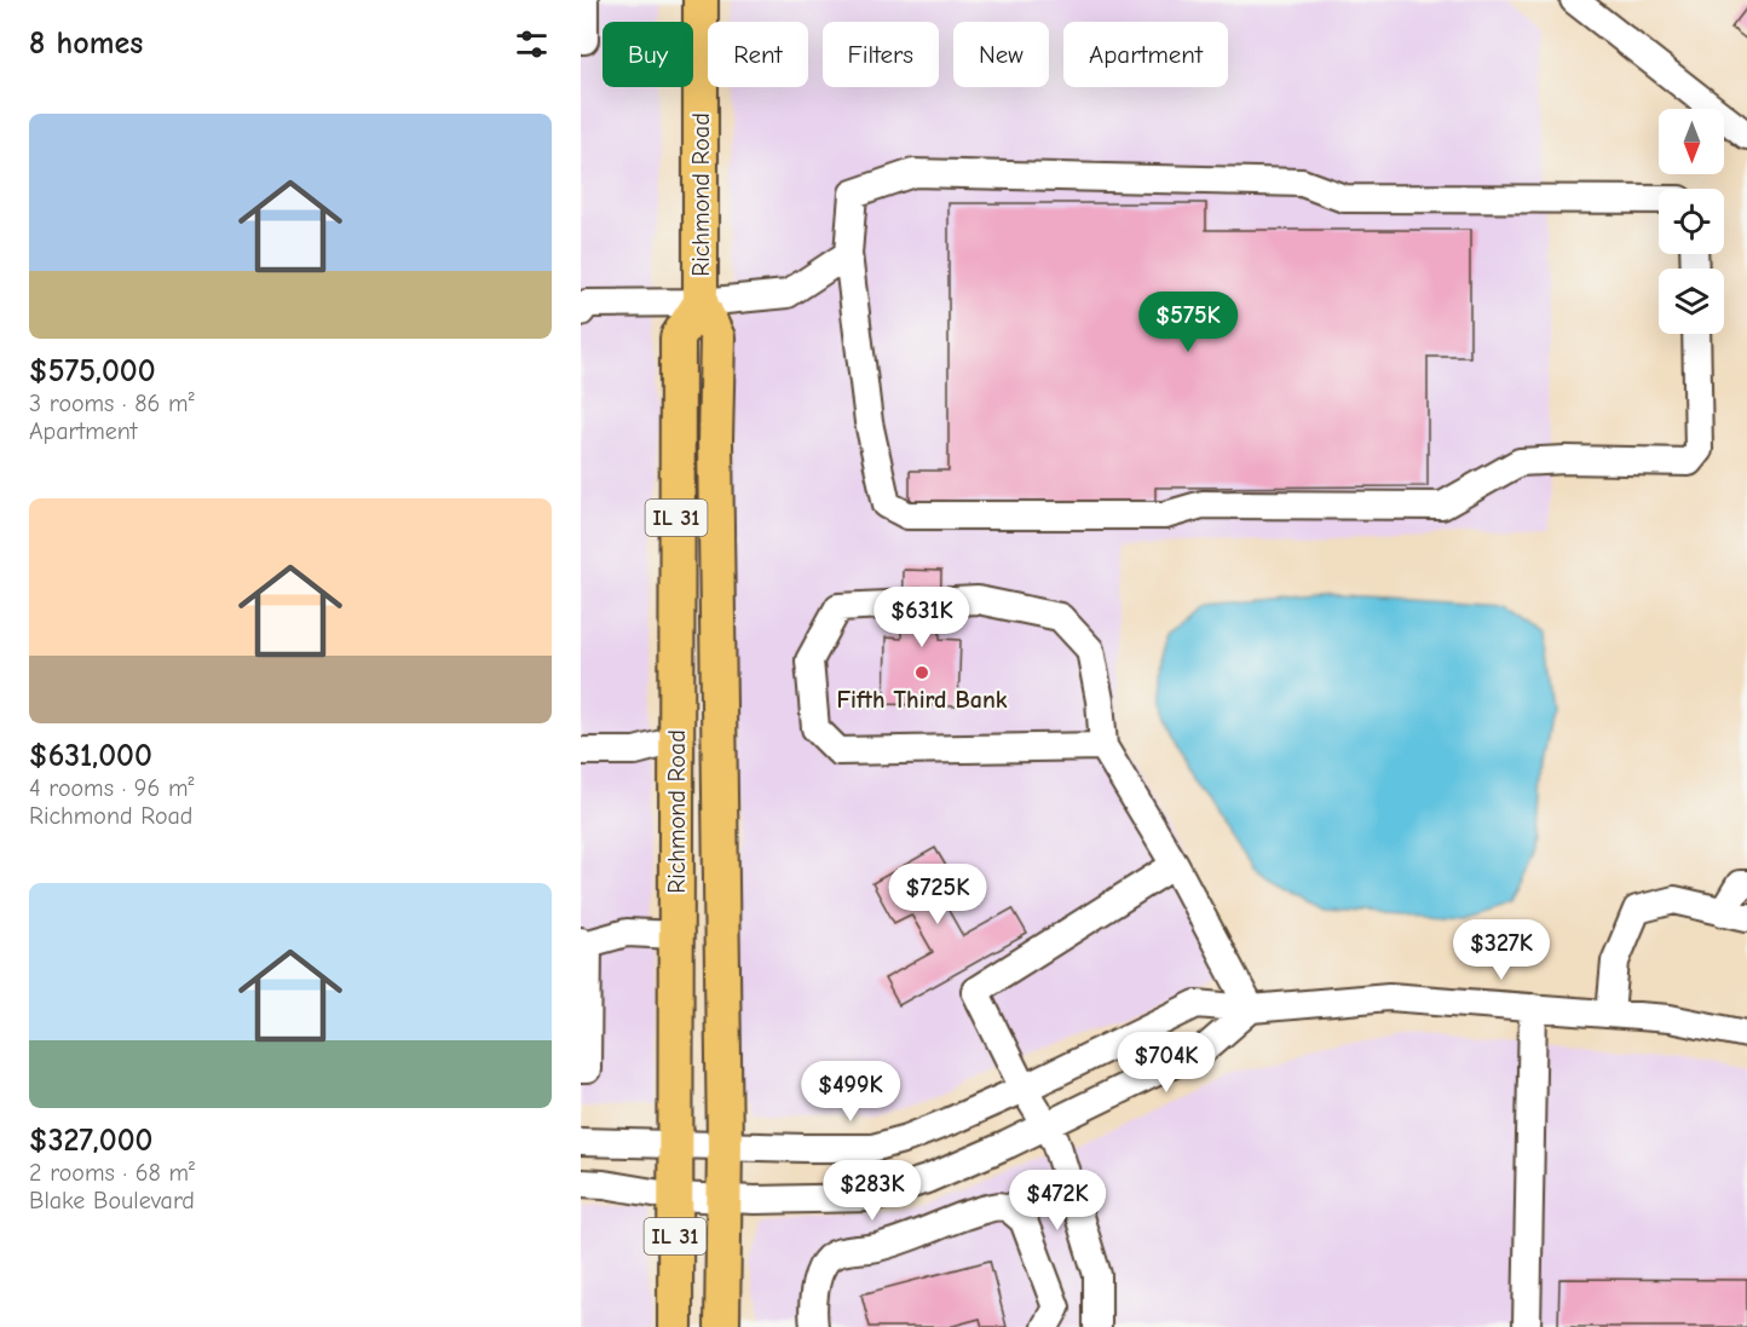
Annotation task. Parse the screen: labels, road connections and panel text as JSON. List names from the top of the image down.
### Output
{
  "streets": {
    "main road": ["Richmond Road", "IL 31"]
  },
  "places": ["Fifth Third Bank"],
  "north": "bottom",
  "page": {
    "heading": "8 homes",
    "chip": [
      "Buy",
      "Rent",
      "Filters",
      "New",
      "Apartment"
    ],
    "list": [
      {
        "name": "$575,000",
        "note": "3 rooms · 86 m² · Apartment"
      },
      {
        "name": "$631,000",
        "note": "4 rooms · 96 m² · Richmond Road"
      },
      {
        "name": "$327,000",
        "note": "2 rooms · 68 m² · Blake Boulevard"
      }
    ],
    "price": [
      "$575K",
      "$631K",
      "$725K",
      "$327K",
      "$704K",
      "$499K",
      "$283K",
      "$472K"
    ]
  }
}
